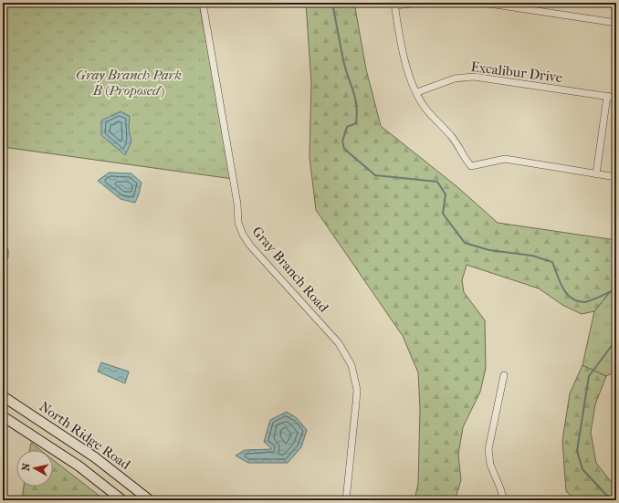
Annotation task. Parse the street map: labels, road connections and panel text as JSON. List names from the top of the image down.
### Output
{
  "streets": {
    "main road": ["North Ridge Road"],
    "street": ["Excalibur Drive", "Gray Branch Road"]
  },
  "parks": ["Gray Branch Park B (Proposed)"],
  "north": "left"
}
